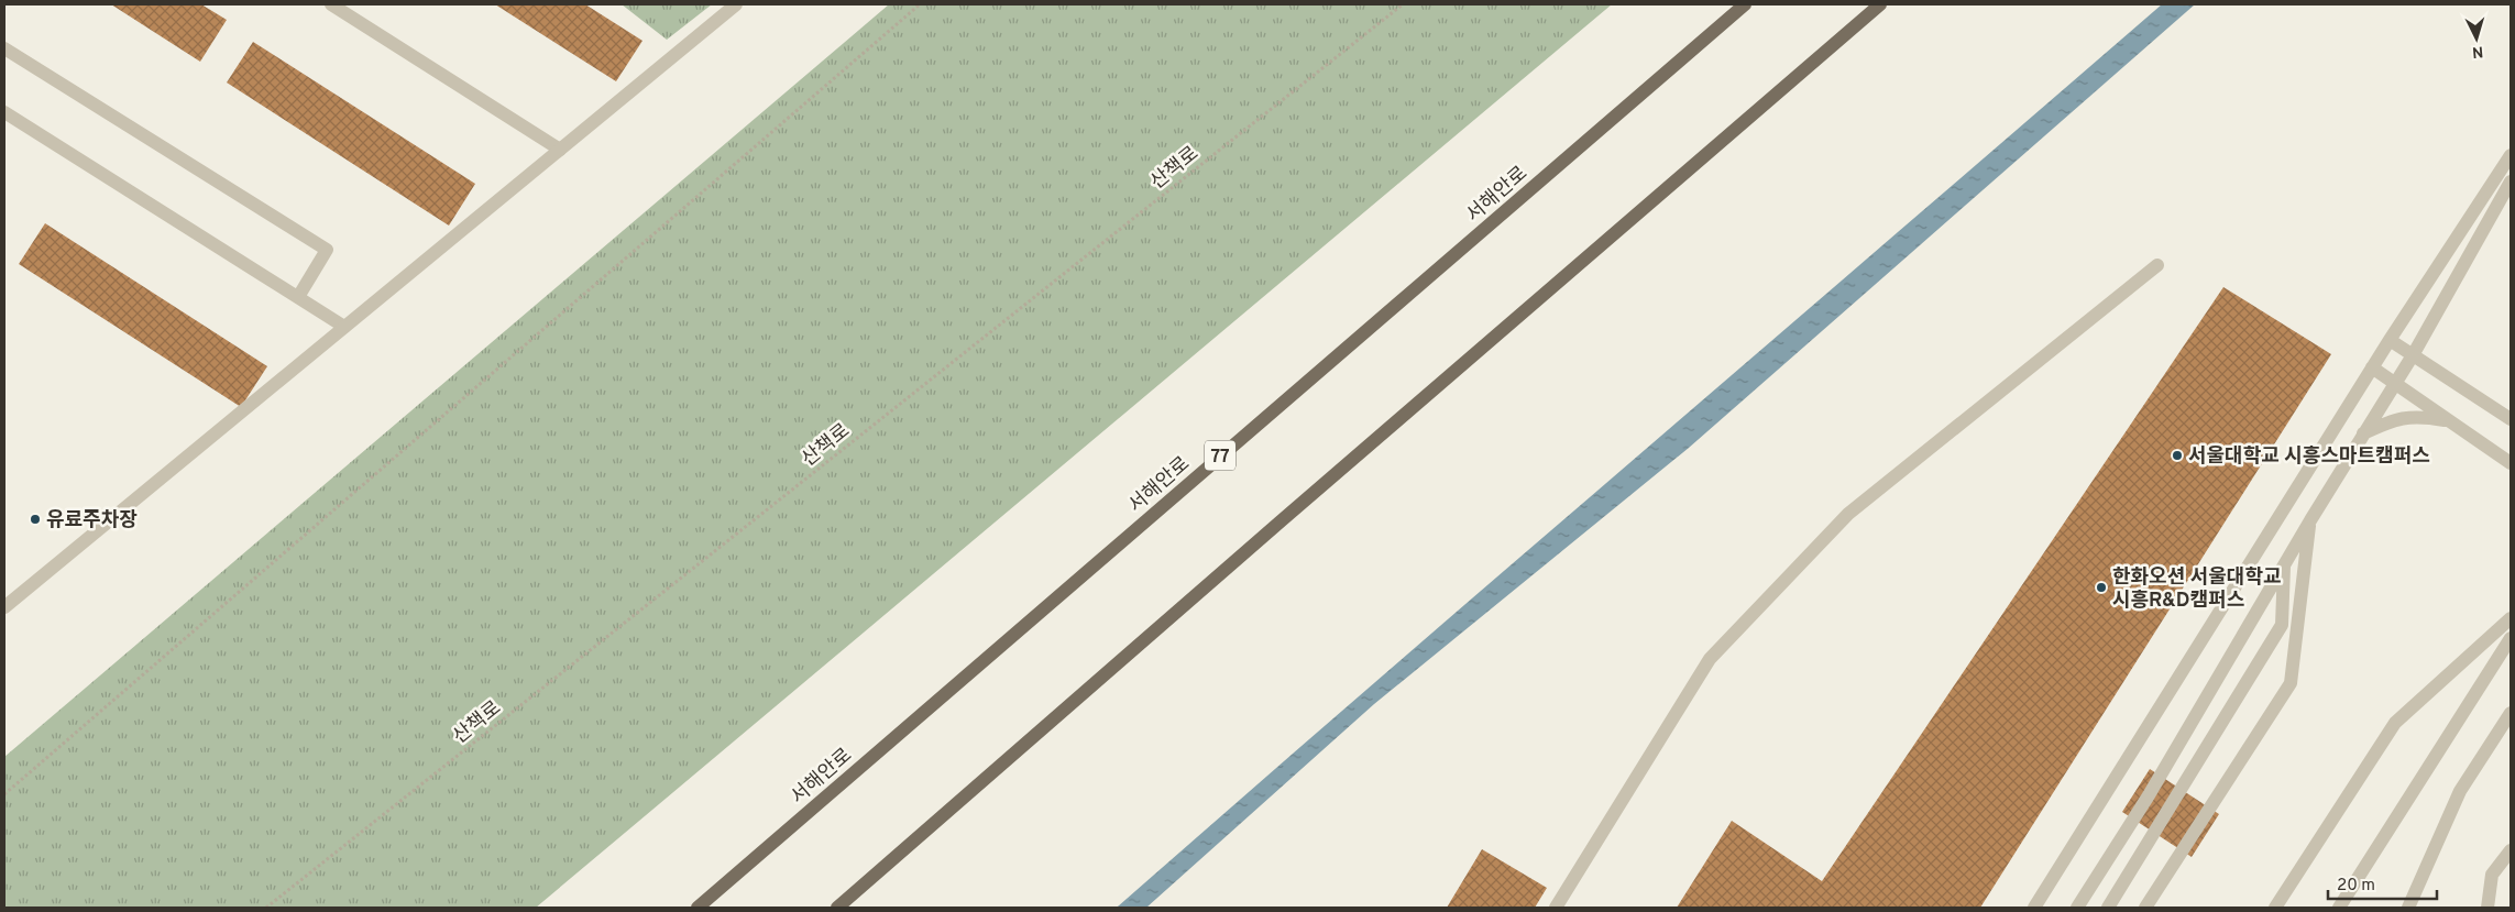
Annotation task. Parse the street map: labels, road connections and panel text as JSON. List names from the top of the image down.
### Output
{
  "streets": {
    "main road": ["서해안로", "77"],
    "path": ["산책로"]
  },
  "places": ["서울대학교 시흥스마트캠퍼스", "유료주차장", "한화오션 서울대학교 시흥R&D캠퍼스"],
  "scale_bar": "20 m",
  "north": "bottom"
}
